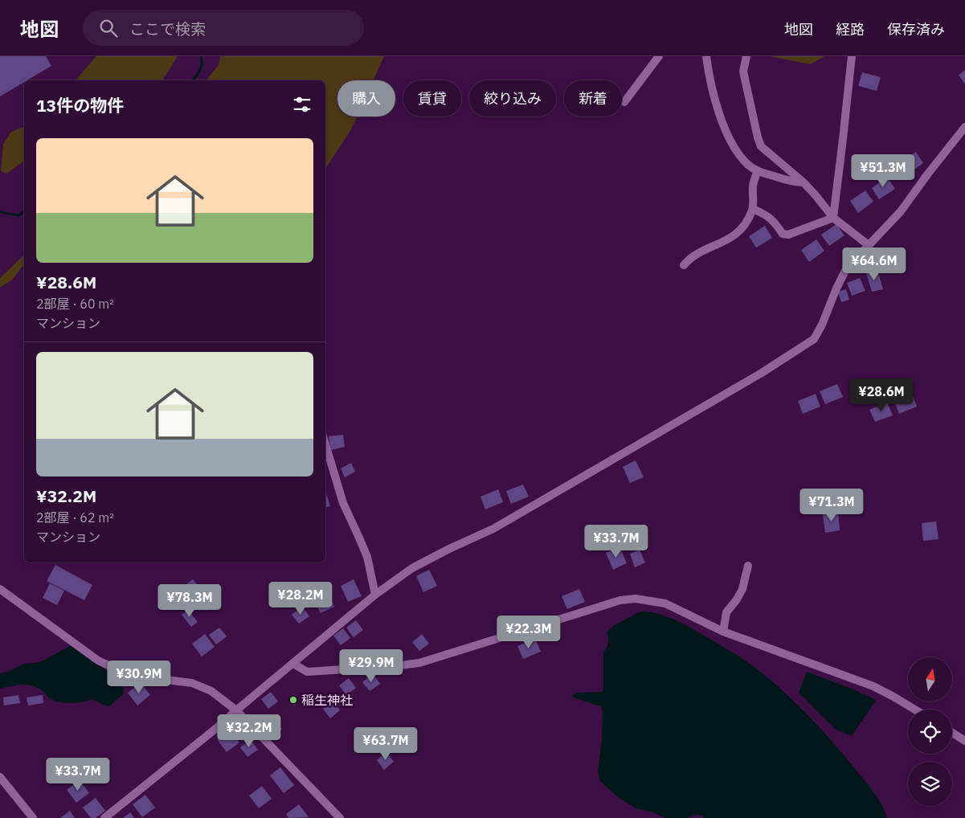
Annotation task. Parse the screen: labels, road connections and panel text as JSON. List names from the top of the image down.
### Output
{
  "places": ["稲生神社"],
  "north": "top",
  "page": {
    "header": "地図",
    "search": "ここで検索",
    "nav": ["地図", "経路", "保存済み"],
    "chip": [
      "購入",
      "賃貸",
      "絞り込み",
      "新着"
    ],
    "heading": "13件の物件",
    "list": [
      {
        "name": "¥28.6M",
        "note": "2部屋 · 60 m² · マンション"
      },
      {
        "name": "¥32.2M",
        "note": "2部屋 · 62 m² · マンション"
      }
    ],
    "price": [
      "¥51.3M",
      "¥64.6M",
      "¥28.6M",
      "¥71.3M",
      "¥33.7M",
      "¥28.2M",
      "¥78.3M",
      "¥22.3M",
      "¥29.9M",
      "¥30.9M",
      "¥32.2M",
      "¥63.7M",
      "¥33.7M"
    ]
  }
}
